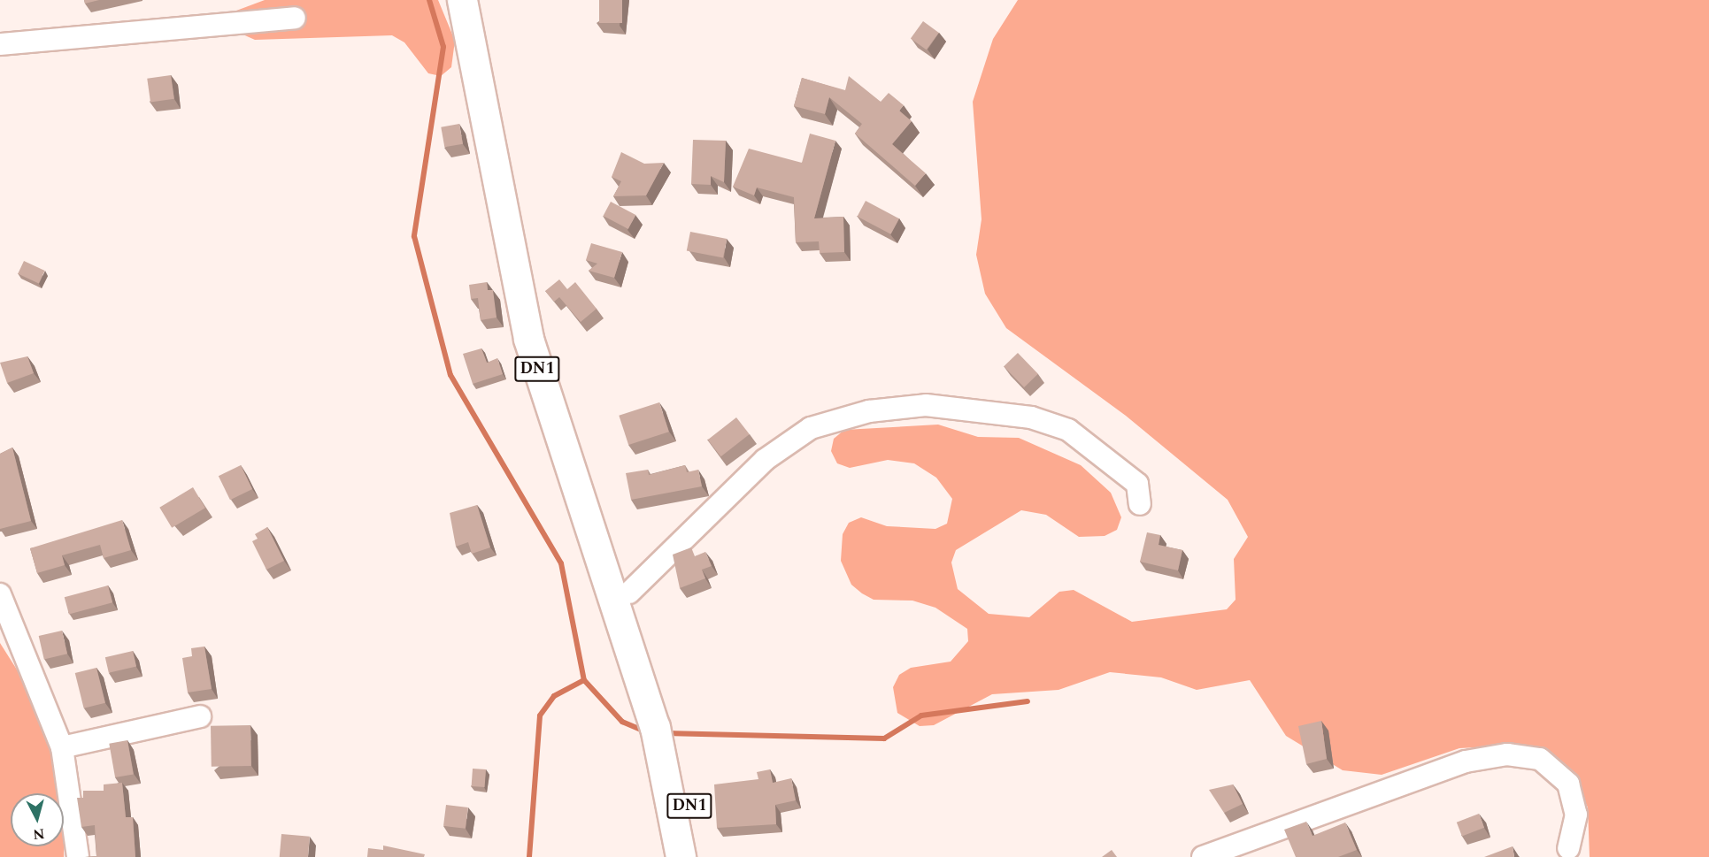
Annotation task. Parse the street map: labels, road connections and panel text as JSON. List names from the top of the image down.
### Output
{
  "streets": {
    "main road": ["DN1"]
  },
  "north": "bottom"
}
